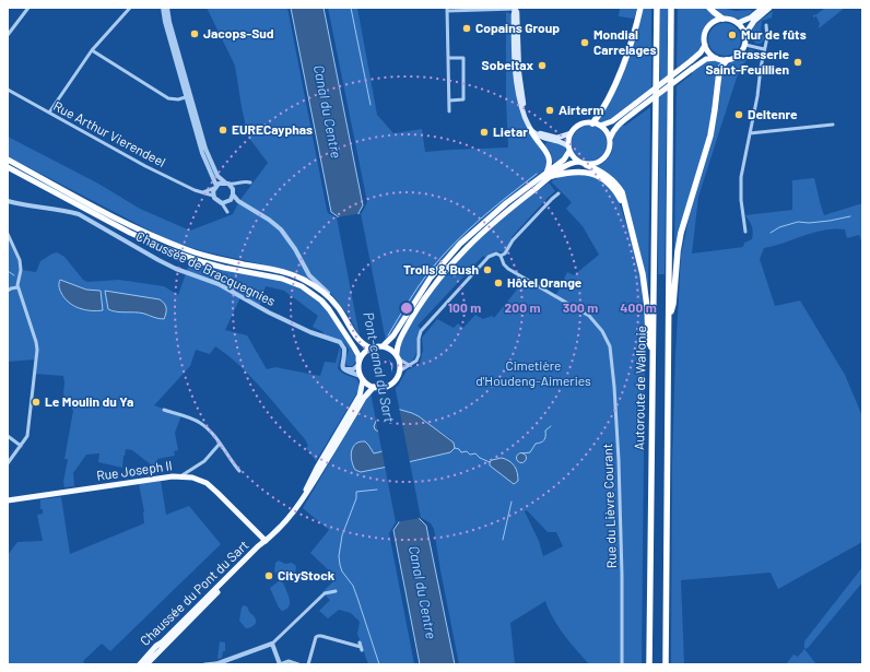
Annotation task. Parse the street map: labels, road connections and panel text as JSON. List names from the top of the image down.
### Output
{
  "streets": {
    "highway": ["Autoroute de Wallonie"],
    "main road": ["Rue Joseph II", "Chaussée du Pont du Sart"],
    "street": ["Rue Arthur Vierendeel", "Chaussée de Bracquegnies", "Rue du Lièvre Courant"]
  },
  "crossings": [
    ["Rue Joseph II", "Chaussée du Pont du Sart"]
  ],
  "water": ["Canal du Centre", "Pont-canal du Sart"],
  "parks": ["Cimetière d'Houdeng-Aimeries"],
  "places": [
    "Copains Group",
    "Jacops-Sud",
    "Mur de fûts",
    "Mondial Carrelages",
    "Brasserie Saint-Feuillien",
    "Sobeltax",
    "Airterm",
    "Deltenre",
    "EURECayphas",
    "Lietar",
    "Trolls & Bush",
    "Hôtel Orange",
    "Le Moulin du Ya",
    "CityStock"
  ],
  "rings": [
    "100 m",
    "200 m",
    "300 m",
    "400 m"
  ]
}
